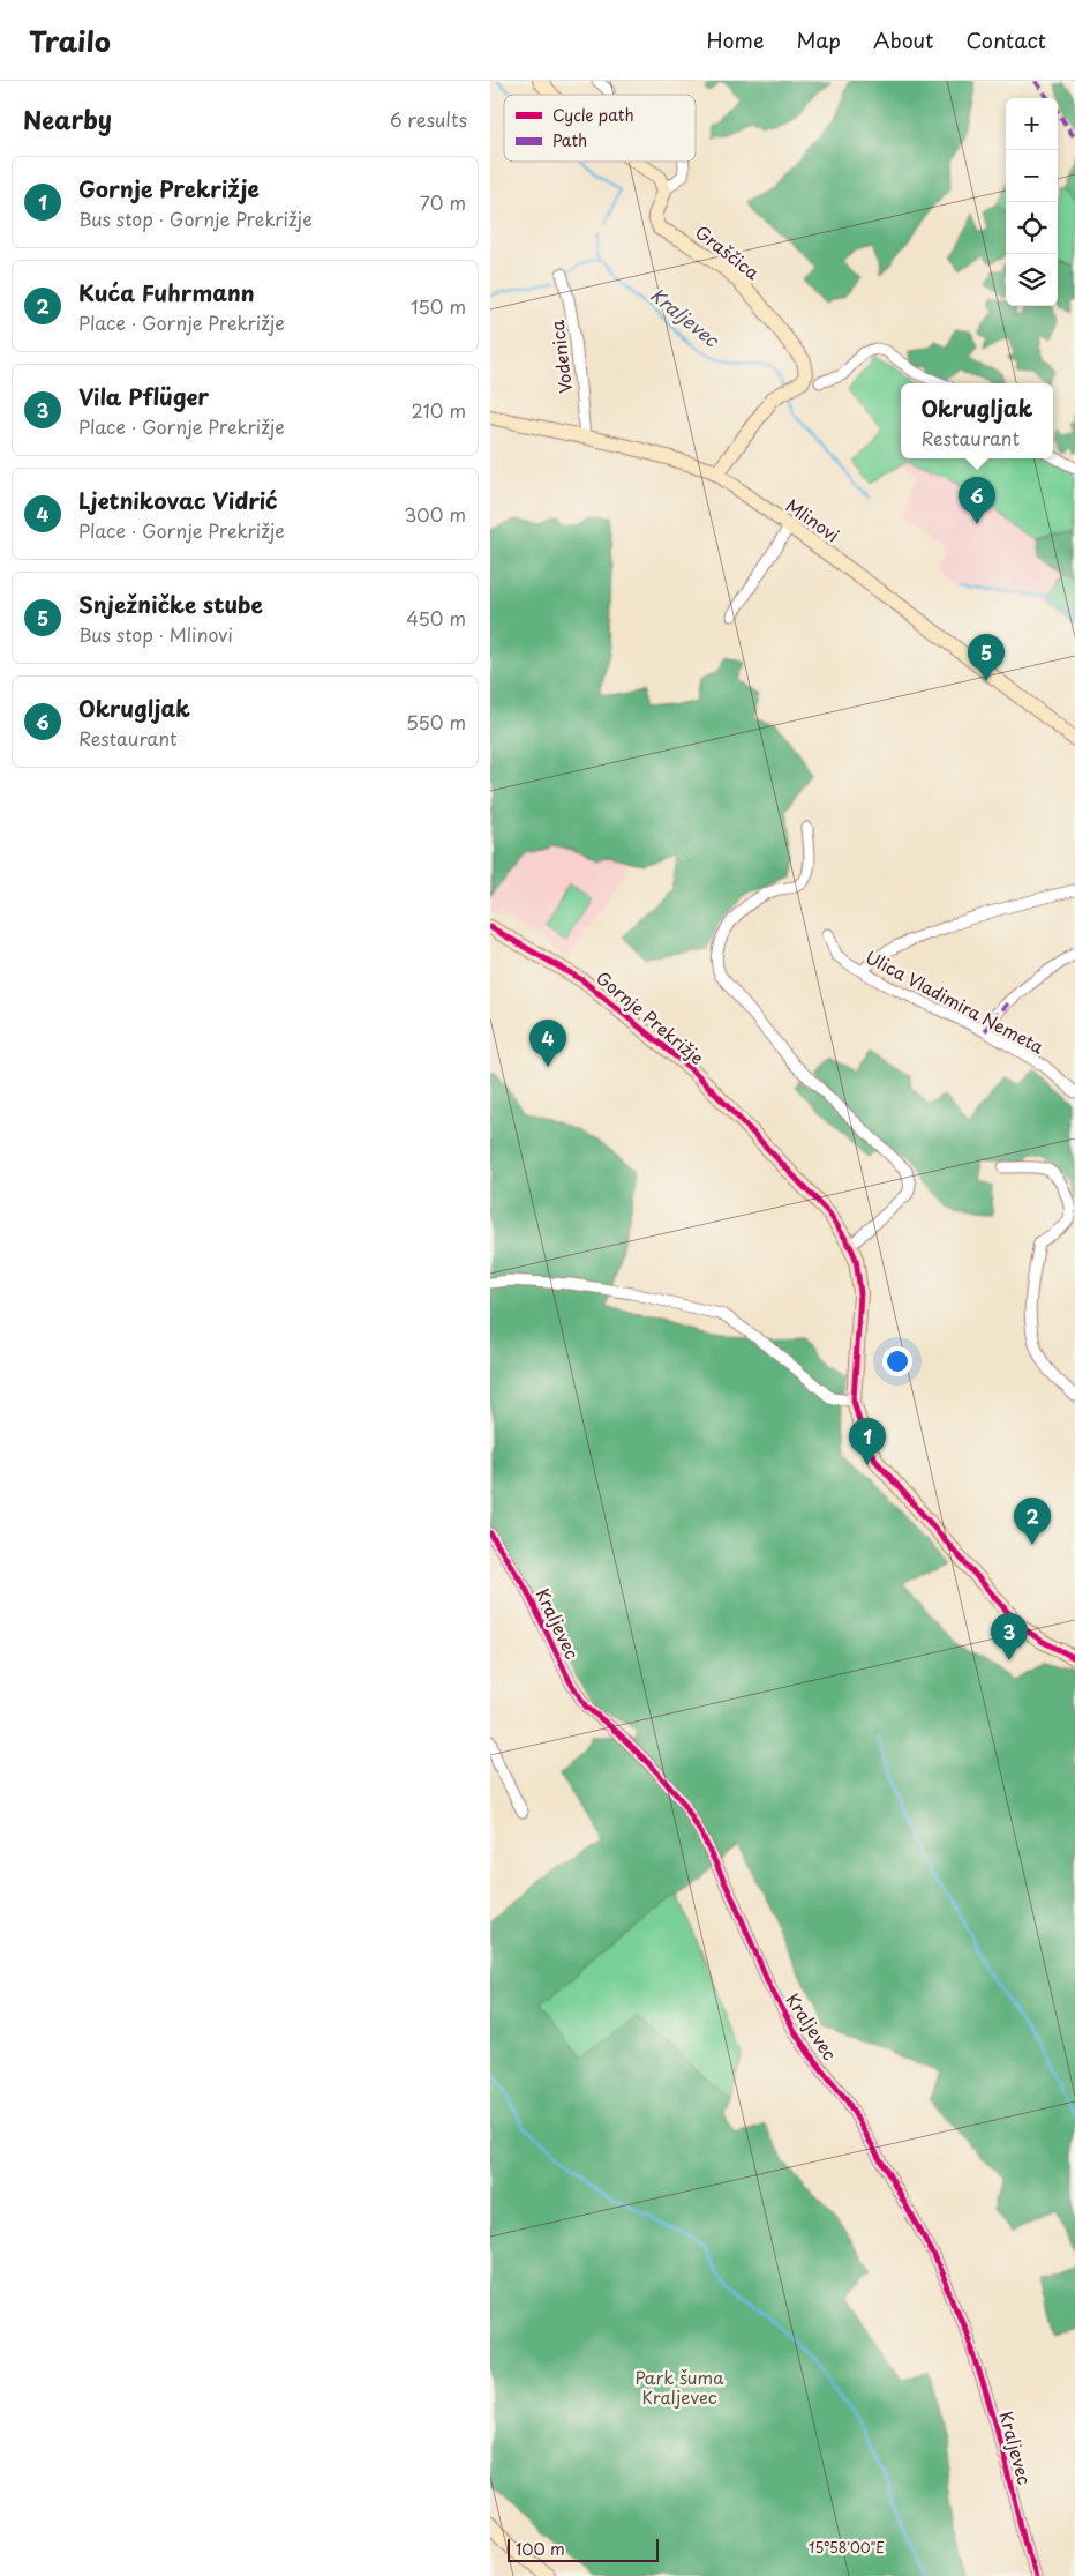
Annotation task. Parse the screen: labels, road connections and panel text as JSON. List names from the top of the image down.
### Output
{
  "streets": {
    "street": [
      "Graščica",
      "Vodenica",
      "Mlinovi",
      "Ulica Vladimira Nemeta",
      "Gornje Prekrižje",
      "Kraljevec"
    ]
  },
  "crossings": [
    ["Graščica", "Mlinovi"],
    ["Vodenica", "Mlinovi"]
  ],
  "water": ["Kraljevec"],
  "parks": ["Park šuma Kraljevec"],
  "legend": ["Cycle path", "Path"],
  "scale_bar": "100 m",
  "page": {
    "header": "Trailo",
    "nav": [
      "Home",
      "Map",
      "About",
      "Contact"
    ],
    "heading": ["Nearby", "6 results"],
    "map_buttons": ["+", "−"],
    "list": [
      {
        "mark": "1",
        "name": "Gornje Prekrižje",
        "note": "Bus stop · Gornje Prekrižje",
        "value": "70 m"
      },
      {
        "mark": "2",
        "name": "Kuća Fuhrmann",
        "note": "Place · Gornje Prekrižje",
        "value": "150 m"
      },
      {
        "mark": "3",
        "name": "Vila Pflüger",
        "note": "Place · Gornje Prekrižje",
        "value": "210 m"
      },
      {
        "mark": "4",
        "name": "Ljetnikovac Vidrić",
        "note": "Place · Gornje Prekrižje",
        "value": "300 m"
      },
      {
        "mark": "5",
        "name": "Snježničke stube",
        "note": "Bus stop · Mlinovi",
        "value": "450 m"
      },
      {
        "mark": "6",
        "name": "Okrugljak",
        "note": "Restaurant",
        "value": "550 m"
      }
    ],
    "popup": ["Okrugljak", "Restaurant"],
    "pins": [
      "6",
      "5",
      "4",
      "1",
      "2",
      "3"
    ],
    "scale": "100 m"
  },
  "coordinates": ["15°58'00\"E"]
}
